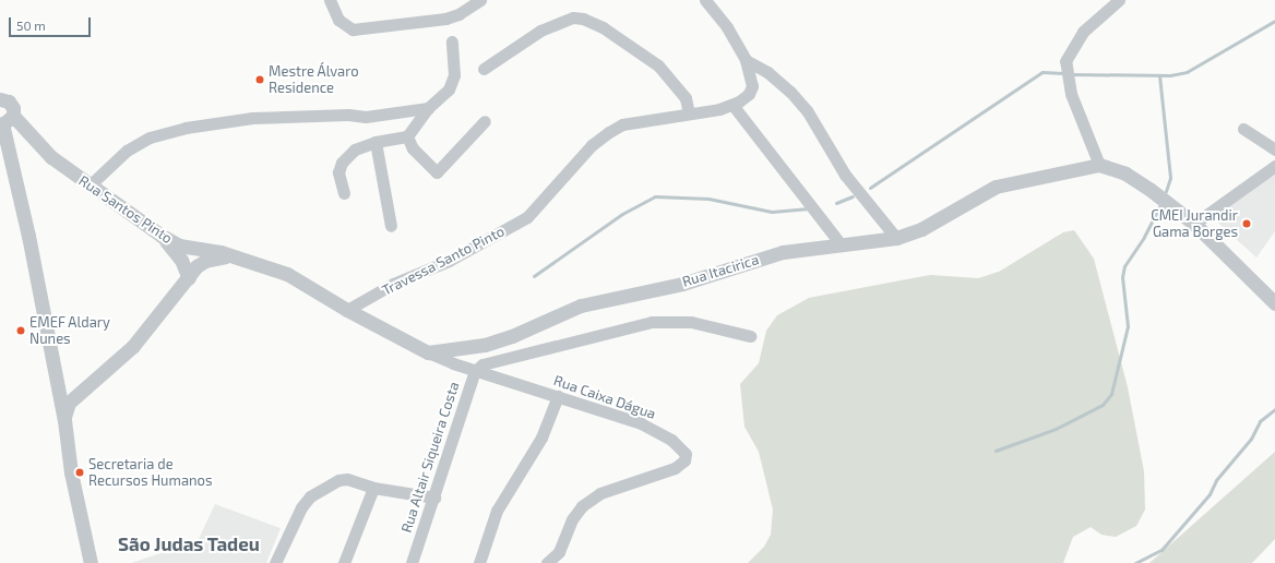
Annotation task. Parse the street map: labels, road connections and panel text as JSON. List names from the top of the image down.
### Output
{
  "streets": {
    "street": [
      "Rua Santos Pinto",
      "Travessa Santo Pinto",
      "Rua Itacirica",
      "Rua Caixa Dágua",
      "Rua Altair Siqueira Costa"
    ]
  },
  "crossings": [
    ["Rua Itacirica", "Rua Caixa Dágua"],
    ["Rua Caixa Dágua", "Rua Altair Siqueira Costa"]
  ],
  "districts": ["São Judas Tadeu"],
  "places": [
    "Mestre Álvaro Residence",
    "CMEI Jurandir Gama Borges",
    "EMEF Aldary Nunes",
    "Secretaria de Recursos Humanos"
  ],
  "scale_bar": "50 m"
}
